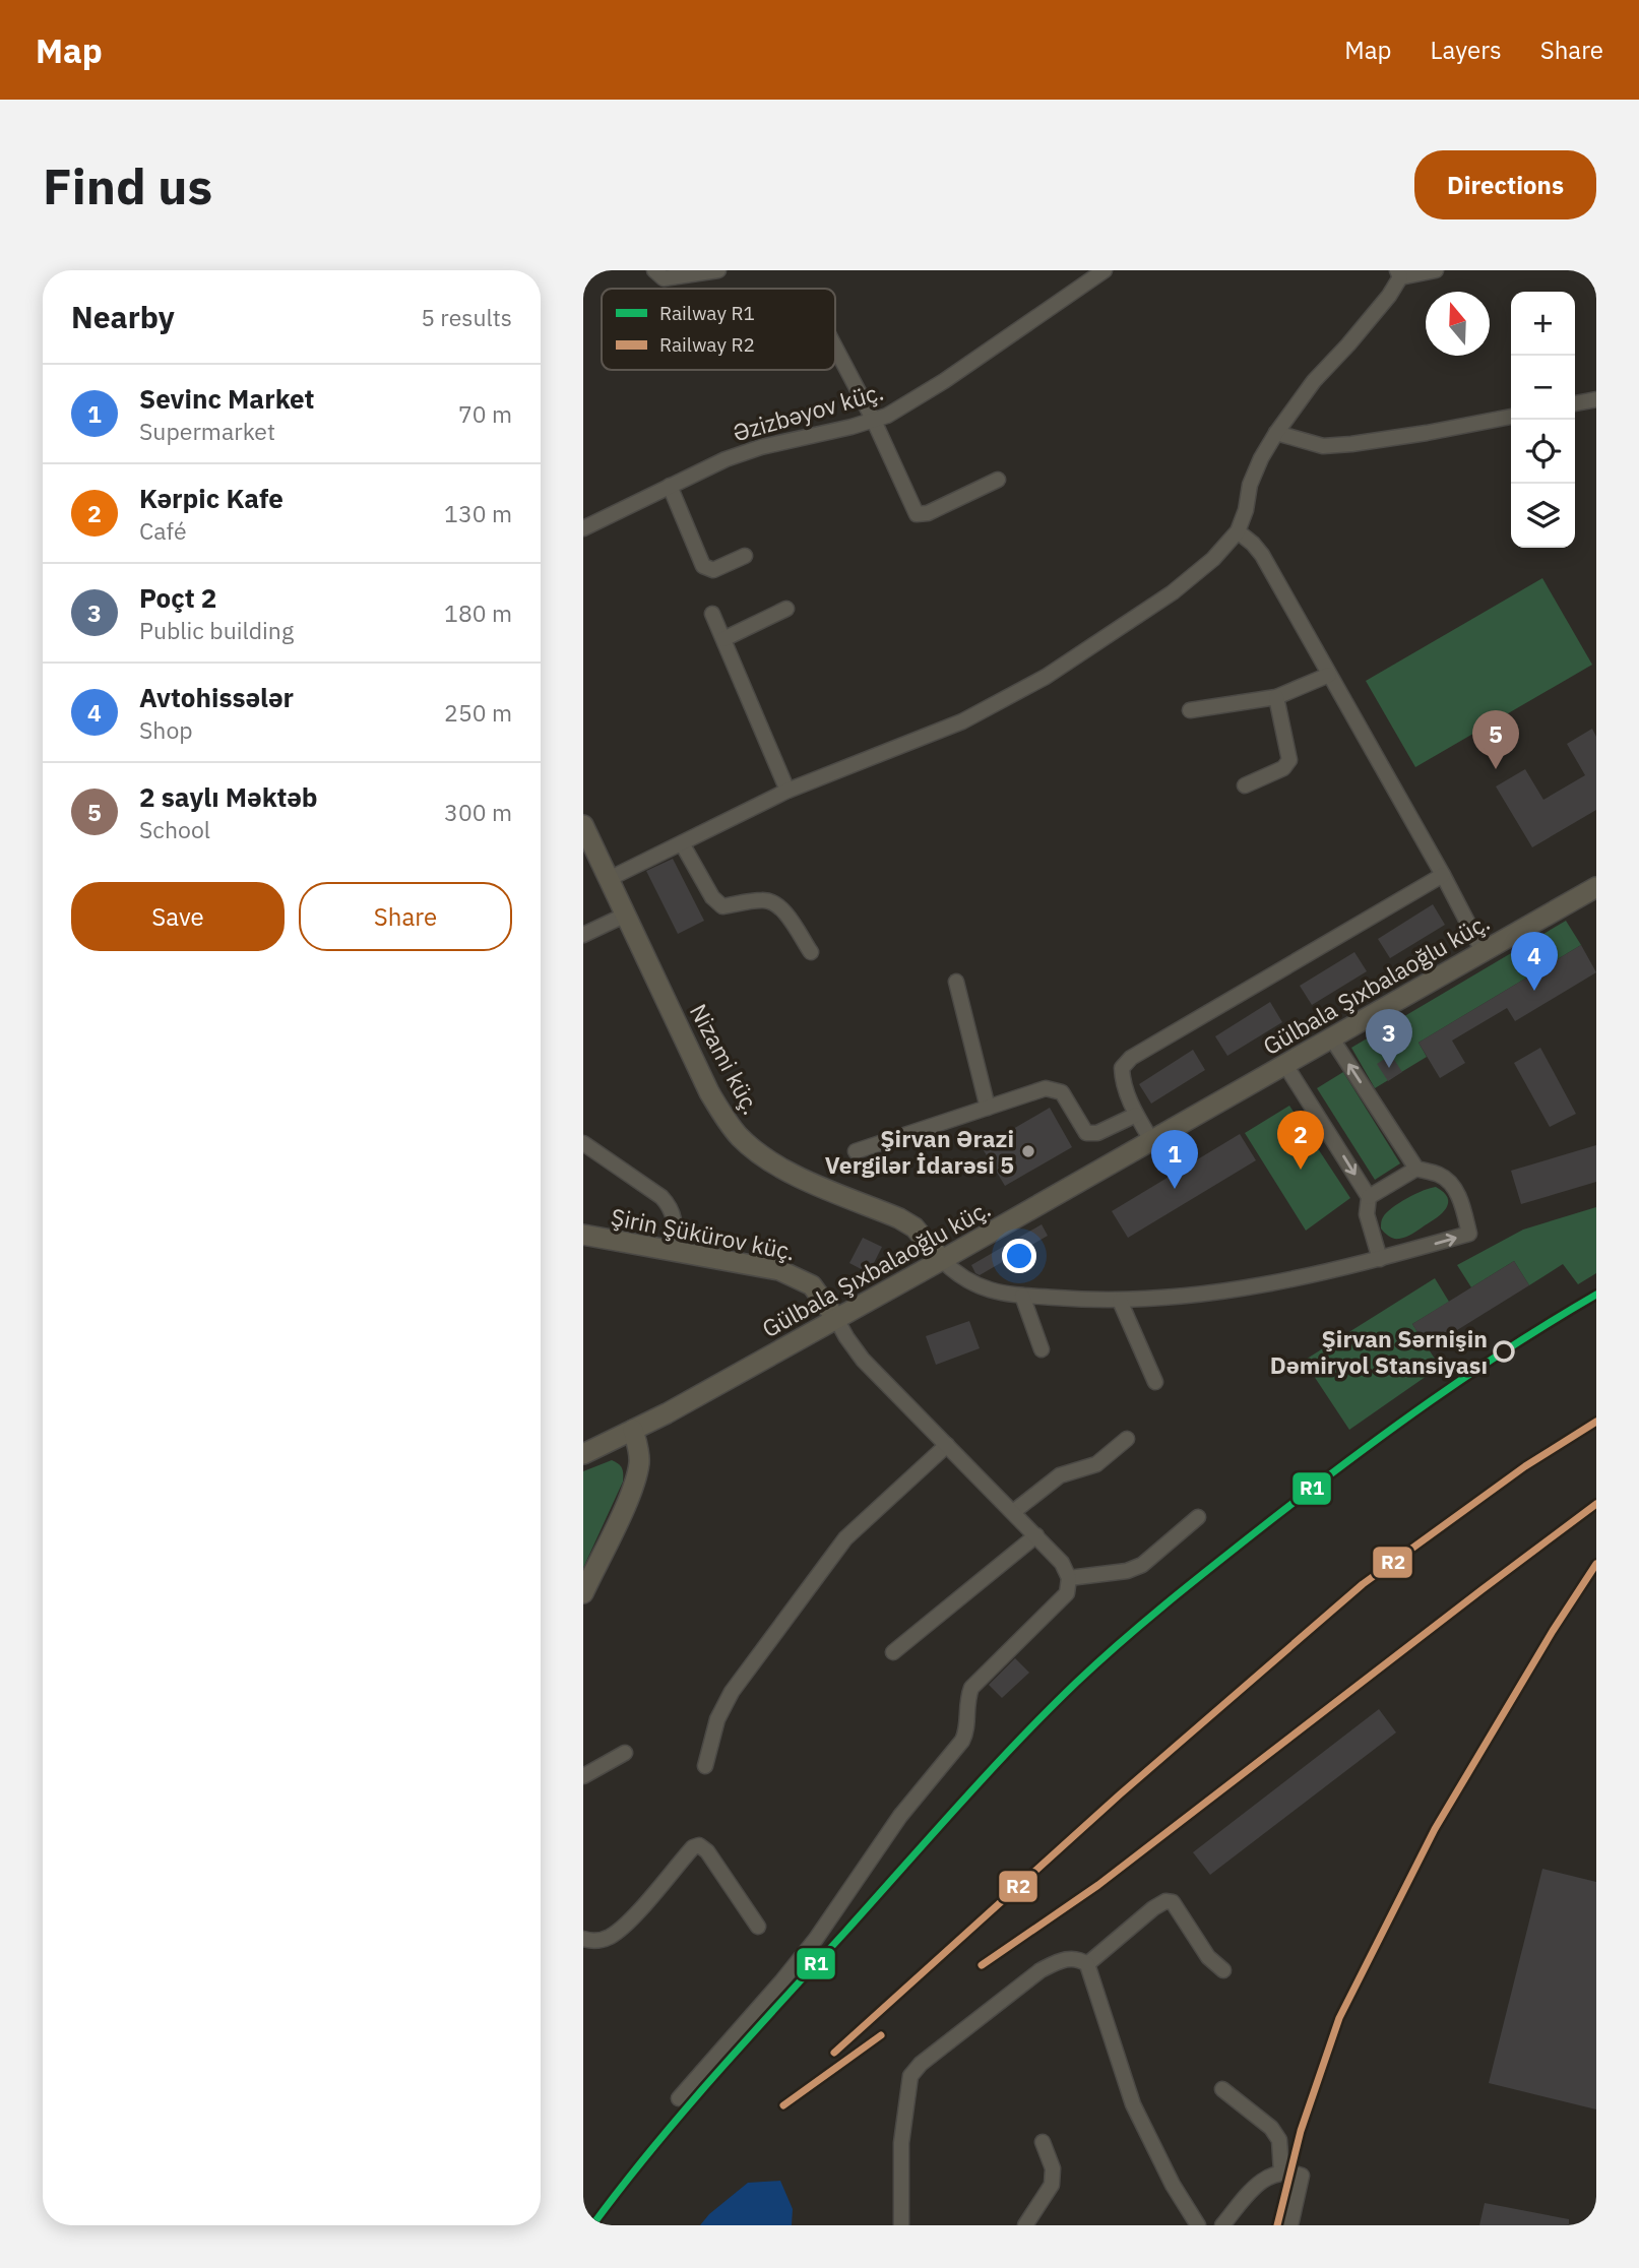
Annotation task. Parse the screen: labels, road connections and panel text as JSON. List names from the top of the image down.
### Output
{
  "streets": {
    "main road": ["Gülbala Şıxbalaoğlu küç.", "Nizami küç.", "Şirin Şükürov küç."],
    "street": ["Əzizbəyov küç."]
  },
  "crossings": [
    ["Gülbala Şıxbalaoğlu küç.", "Nizami küç."],
    ["Gülbala Şıxbalaoğlu küç.", "Şirin Şükürov küç."]
  ],
  "places": ["Şirvan Ərazi Vergilər İdarəsi 5", "Şirvan Sərnişin Dəmiryol Stansiyası"],
  "lines": ["rail line R1", "rail line R2"],
  "legend": ["Railway R1", "Railway R2"],
  "north": "top",
  "page": {
    "header": "Map",
    "nav": ["Map", "Layers", "Share"],
    "buttons": [
      "Directions",
      ["Save", "Share"]
    ],
    "title": "Find us",
    "heading": ["Nearby", "5 results"],
    "map_buttons": ["+", "−"],
    "list": [
      {
        "mark": "1",
        "name": "Sevinc Market",
        "note": "Supermarket",
        "value": "70 m"
      },
      {
        "mark": "2",
        "name": "Kərpic Kafe",
        "note": "Café",
        "value": "130 m"
      },
      {
        "mark": "3",
        "name": "Poçt 2",
        "note": "Public building",
        "value": "180 m"
      },
      {
        "mark": "4",
        "name": "Avtohissələr",
        "note": "Shop",
        "value": "250 m"
      },
      {
        "mark": "5",
        "name": "2 saylı Məktəb",
        "note": "School",
        "value": "300 m"
      }
    ],
    "pins": [
      "5",
      "4",
      "3",
      "2",
      "1"
    ]
  }
}
